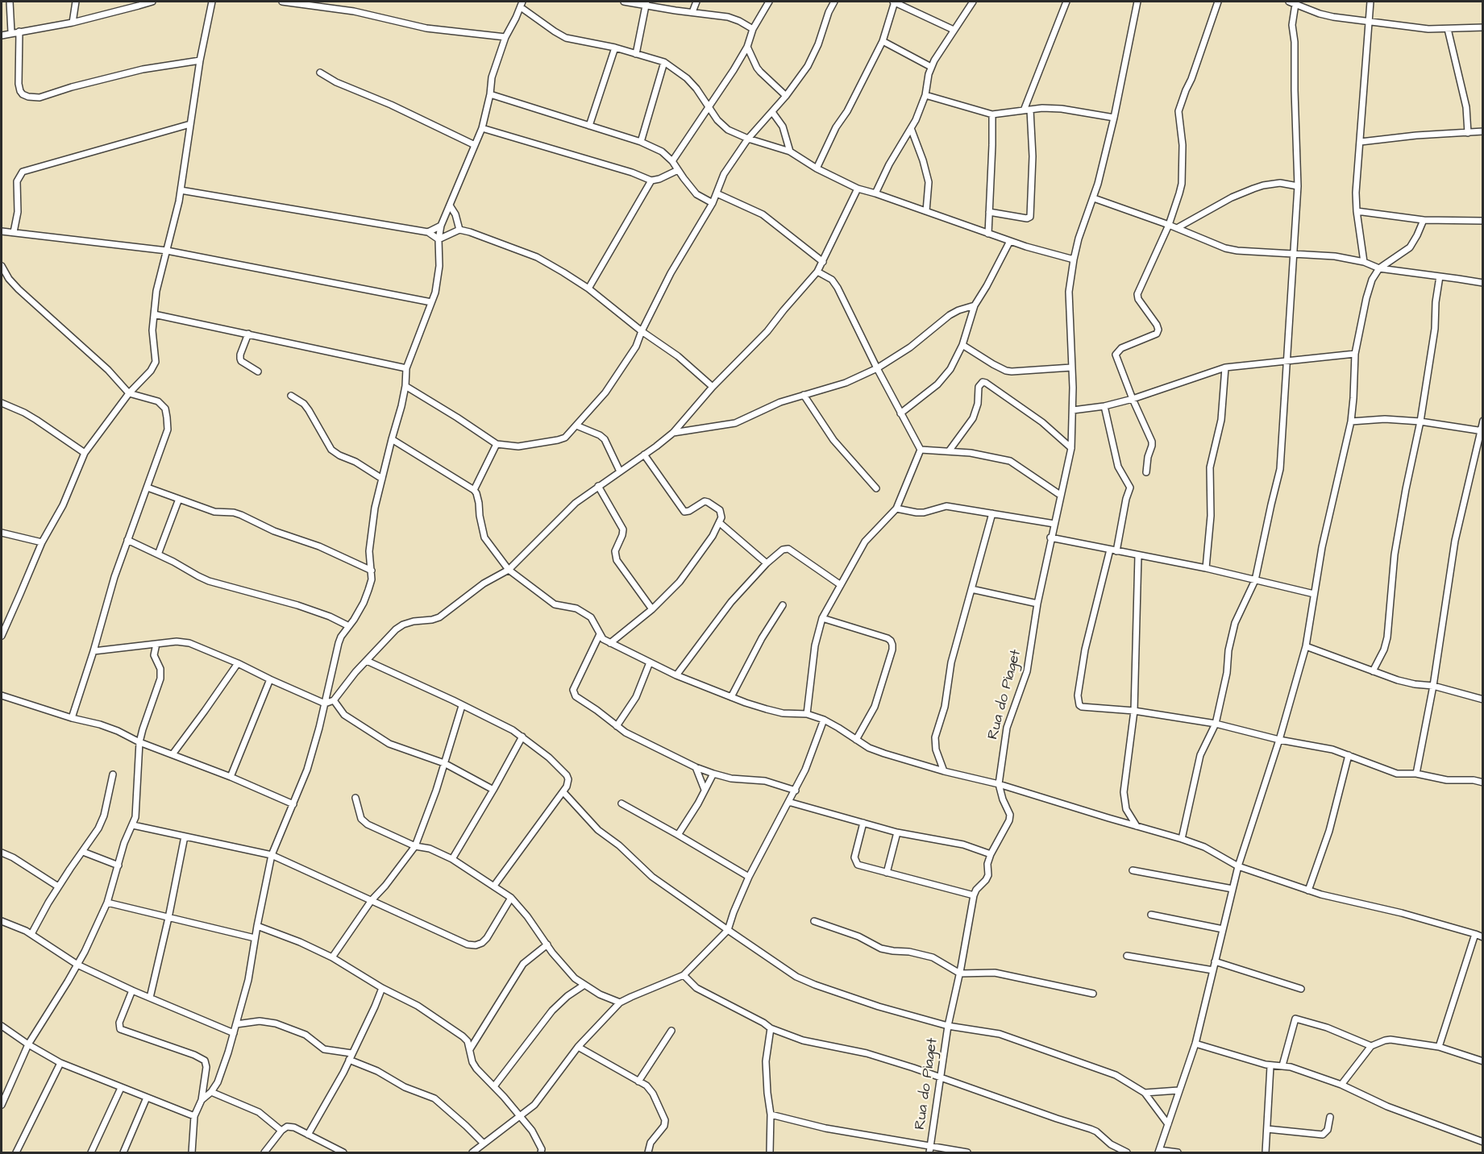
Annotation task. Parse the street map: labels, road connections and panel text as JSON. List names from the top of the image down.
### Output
{
  "streets": {
    "street": ["Rua do Piaget"]
  }
}
